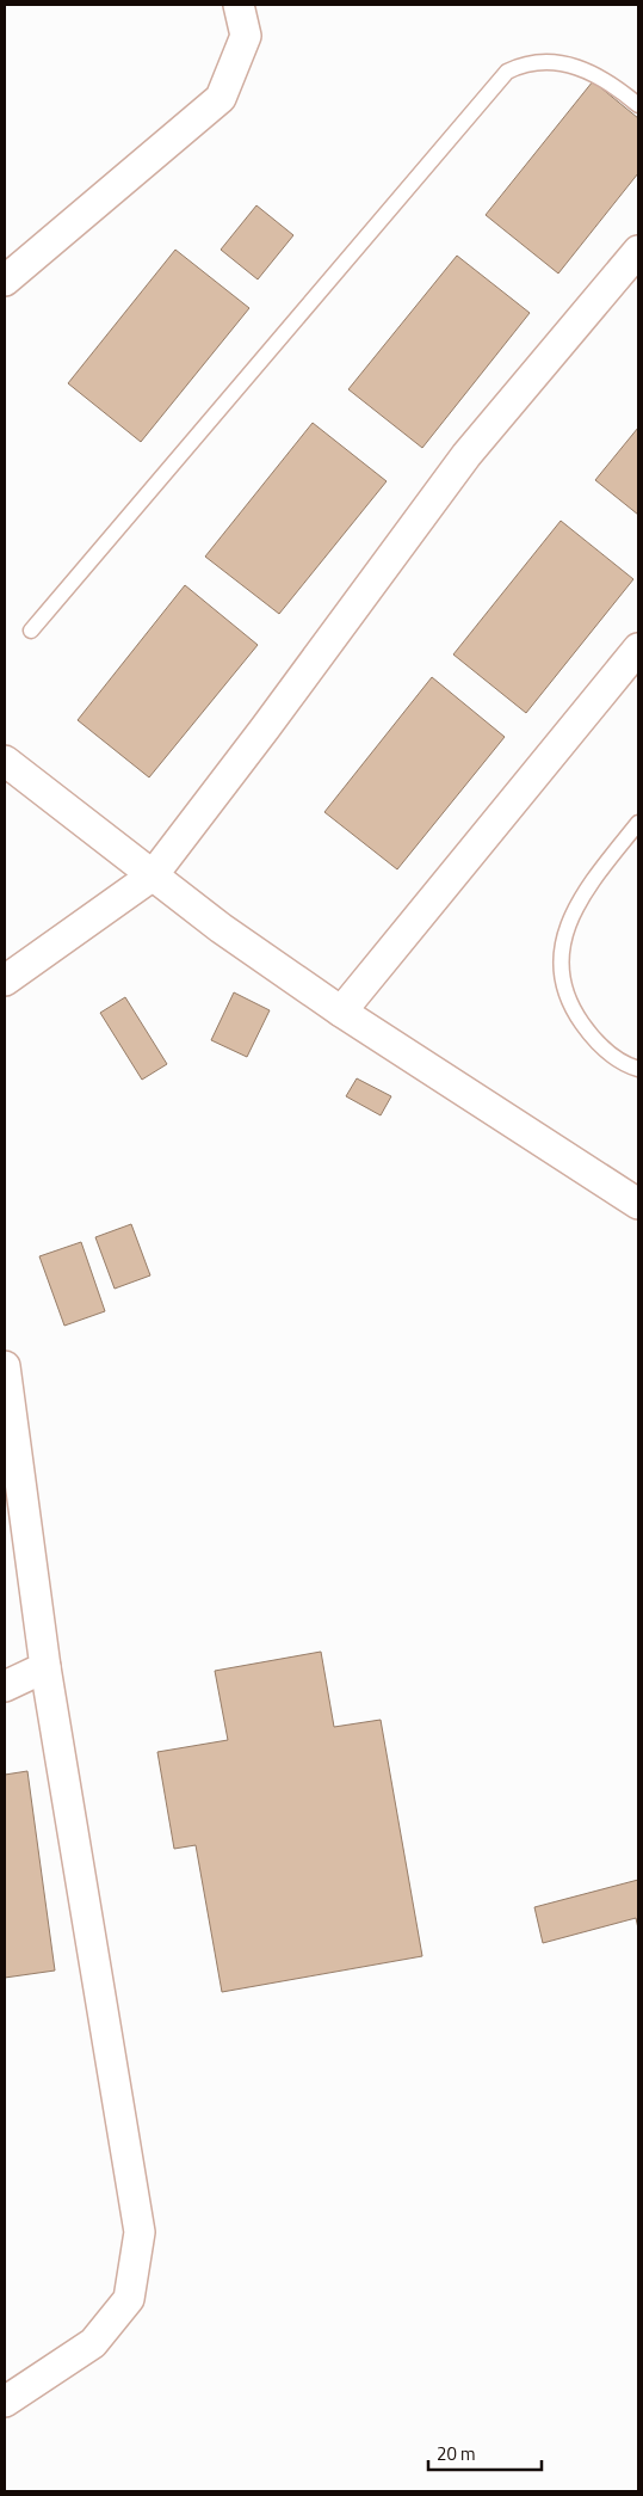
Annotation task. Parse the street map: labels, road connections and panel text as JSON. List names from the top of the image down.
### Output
{
  "scale_bar": "20 m"
}
